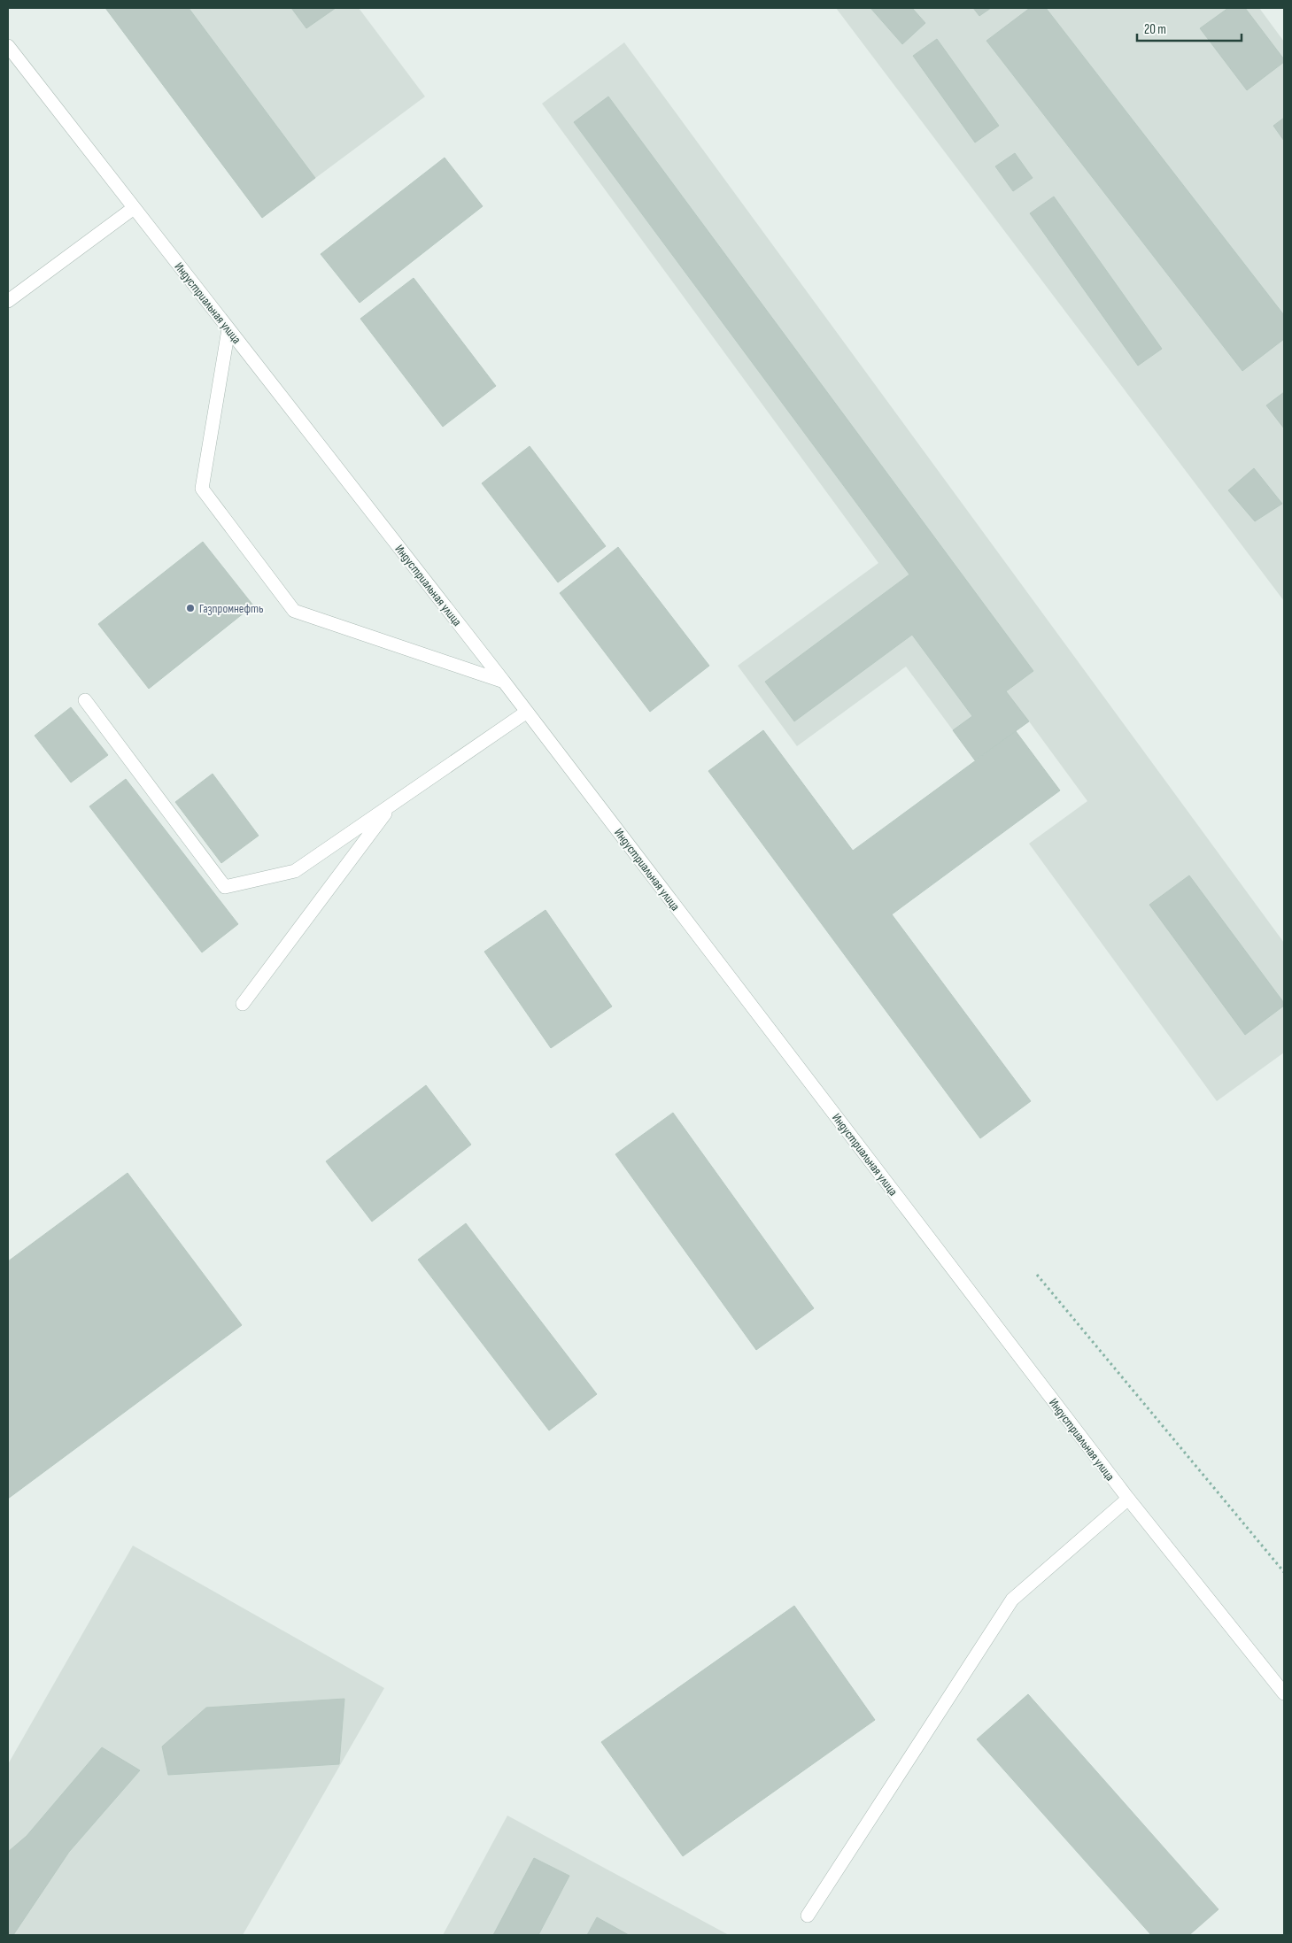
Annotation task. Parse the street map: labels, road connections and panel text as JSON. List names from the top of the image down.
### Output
{
  "streets": {
    "street": ["Индустриальная улица"]
  },
  "places": ["Газпромнефть"],
  "scale_bar": "20 m"
}
